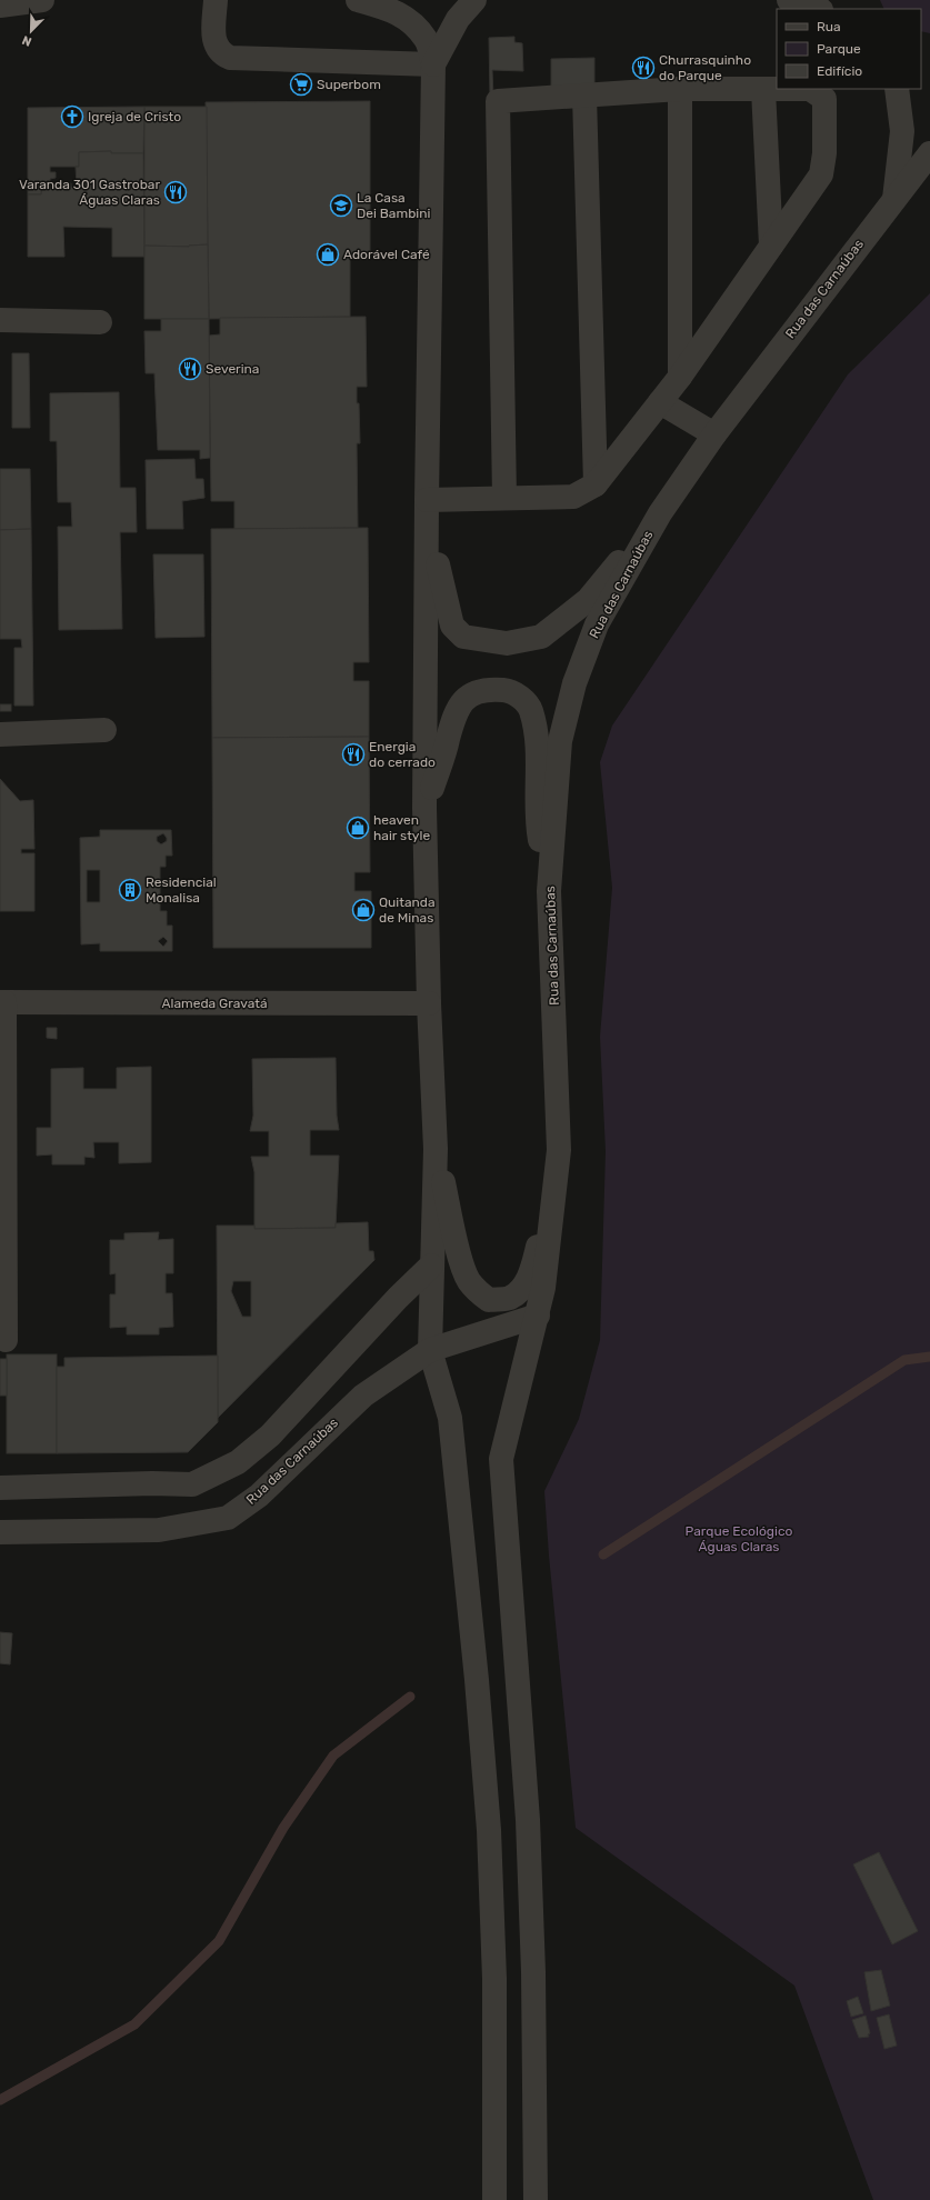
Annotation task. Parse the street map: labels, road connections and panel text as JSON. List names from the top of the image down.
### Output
{
  "streets": {
    "street": ["Rua das Carnaúbas", "Alameda Gravatá"]
  },
  "parks": ["Parque Ecológico Águas Claras"],
  "places": {
    "restaurant": [
      "Churrasquinho do Parque",
      "Varanda 301 Gastrobar Águas Claras",
      "Severina",
      "Energia do cerrado"
    ],
    "supermarket": ["Superbom"],
    "church": ["Igreja de Cristo"],
    "school or university": ["La Casa Dei Bambini"],
    "shop": ["Adorável Café", "heaven hair style", "Quitanda de Minas"],
    "building": ["Residencial Monalisa"]
  },
  "legend": ["Rua", "Parque", "Edifício"],
  "north": "bottom left"
}
